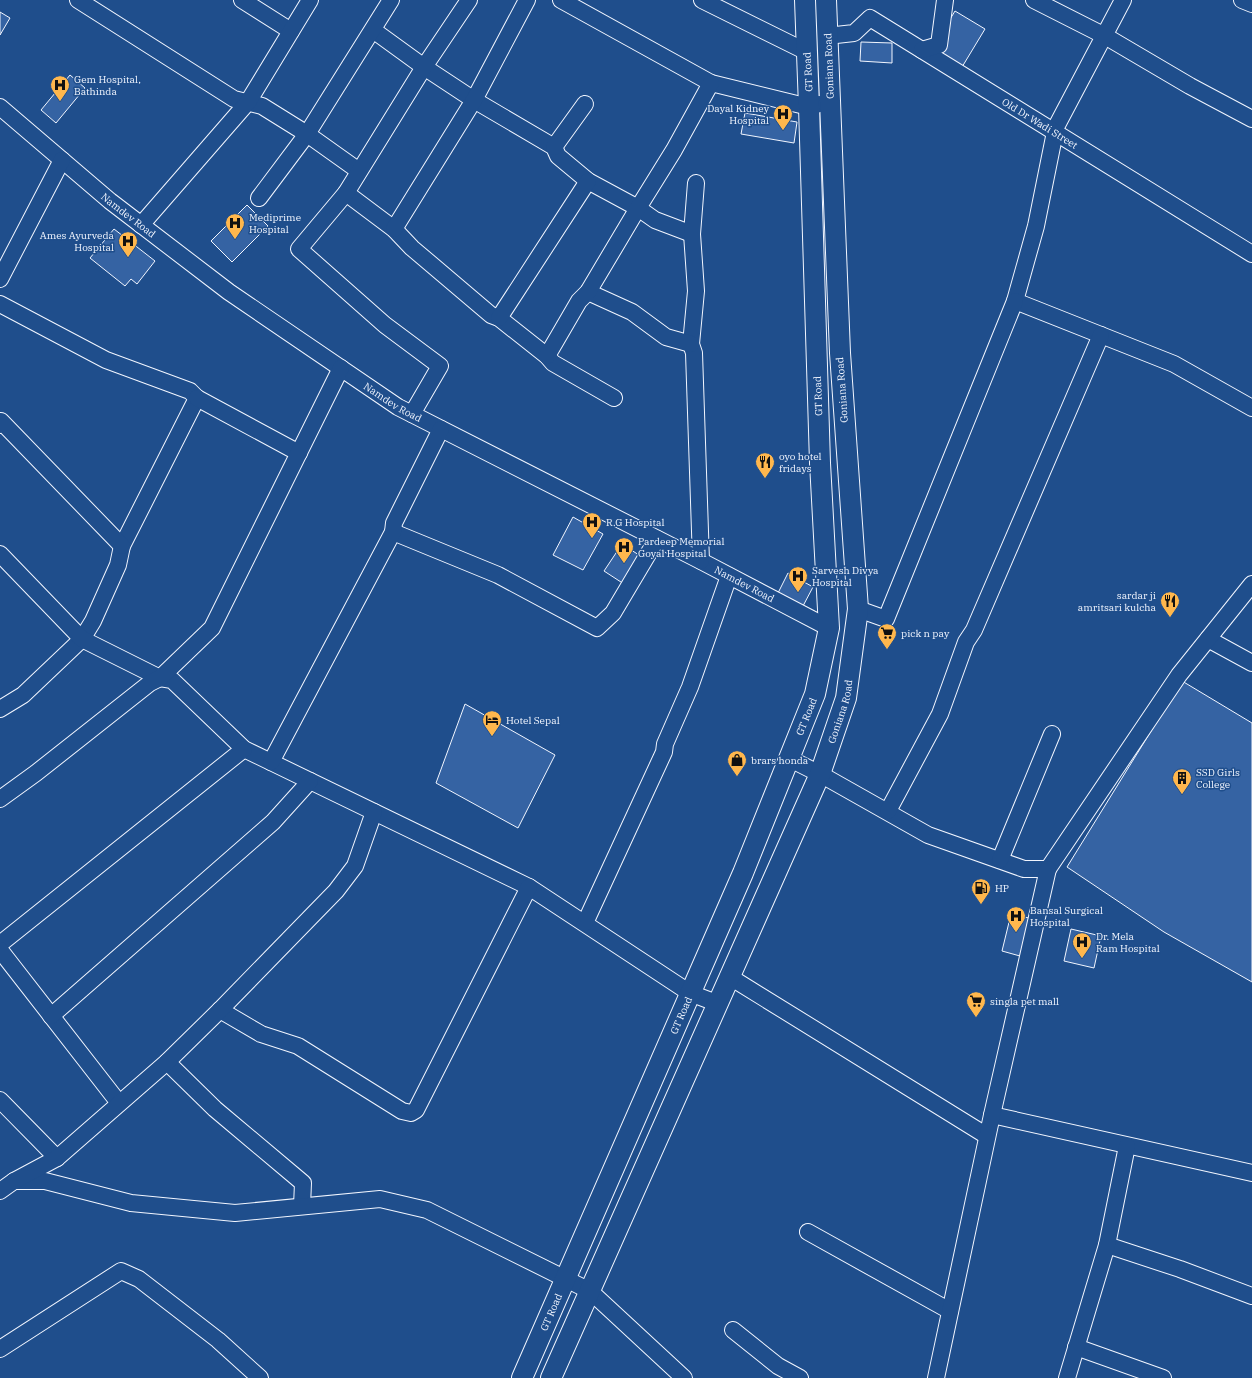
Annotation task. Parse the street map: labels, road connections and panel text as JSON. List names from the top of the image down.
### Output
{
  "streets": {
    "main road": ["Goniana Road", "GT Road"],
    "street": ["Old Dr Wadi Street", "Namdev Road"]
  },
  "crossings": [
    ["Goniana Road", "Old Dr Wadi Street"],
    ["GT Road", "Namdev Road"]
  ],
  "places": {
    "hospital": [
      "Gem Hospital, Bathinda",
      "Dayal Kidney Hospital",
      "Mediprime Hospital",
      "Ames Ayurveda Hospital",
      "R.G Hospital",
      "Pardeep Memorial Goyal Hospital",
      "Sarvesh Divya Hospital",
      "Bansal Surgical Hospital",
      "Dr. Mela Ram Hospital"
    ],
    "restaurant": ["oyo hotel fridays", "sardar ji amritsari kulcha"],
    "supermarket": ["pick n pay", "singla pet mall"],
    "hotel": ["Hotel Sepal"],
    "shop": ["brars honda"],
    "building": ["SSD Girls College"],
    "fuel station": ["HP"]
  }
}
